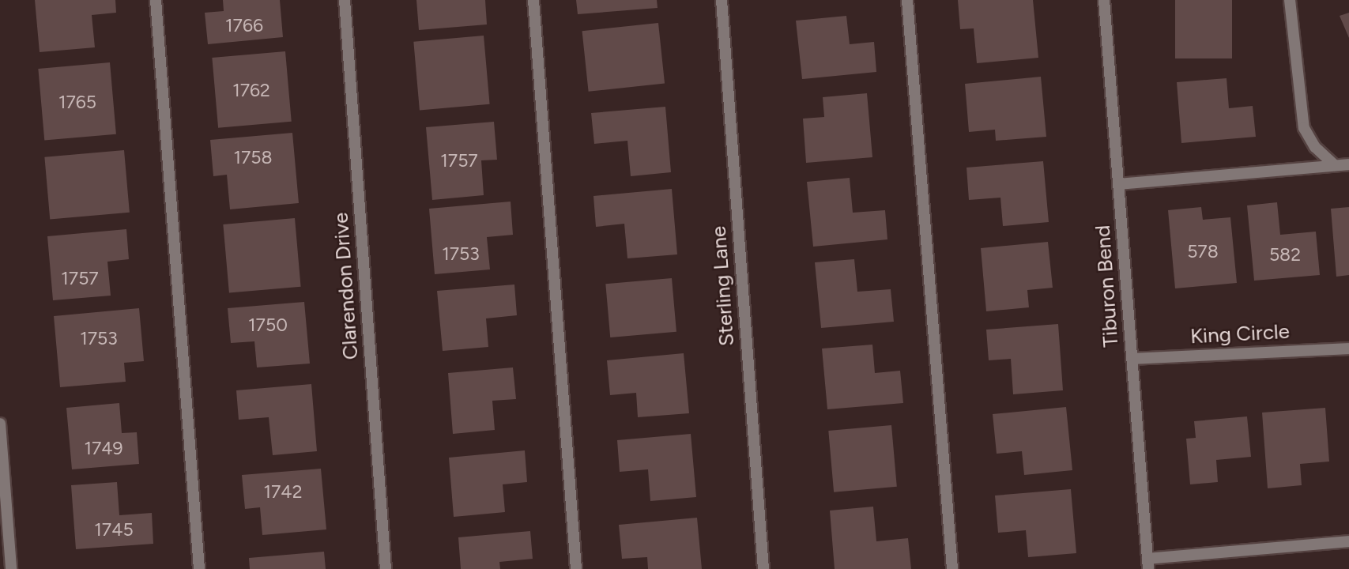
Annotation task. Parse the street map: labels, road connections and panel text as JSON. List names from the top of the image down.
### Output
{
  "streets": {
    "street": [
      "Clarendon Drive",
      "Sterling Lane",
      "Tiburon Bend",
      "King Circle"
    ]
  },
  "crossings": [
    ["Tiburon Bend", "King Circle"]
  ],
  "house_numbers": [
    "1766",
    "1762",
    "1765",
    "1758",
    "1757",
    "578",
    "1753",
    "582",
    "1757",
    "1750",
    "1753",
    "1749",
    "1742",
    "1745"
  ]
}
